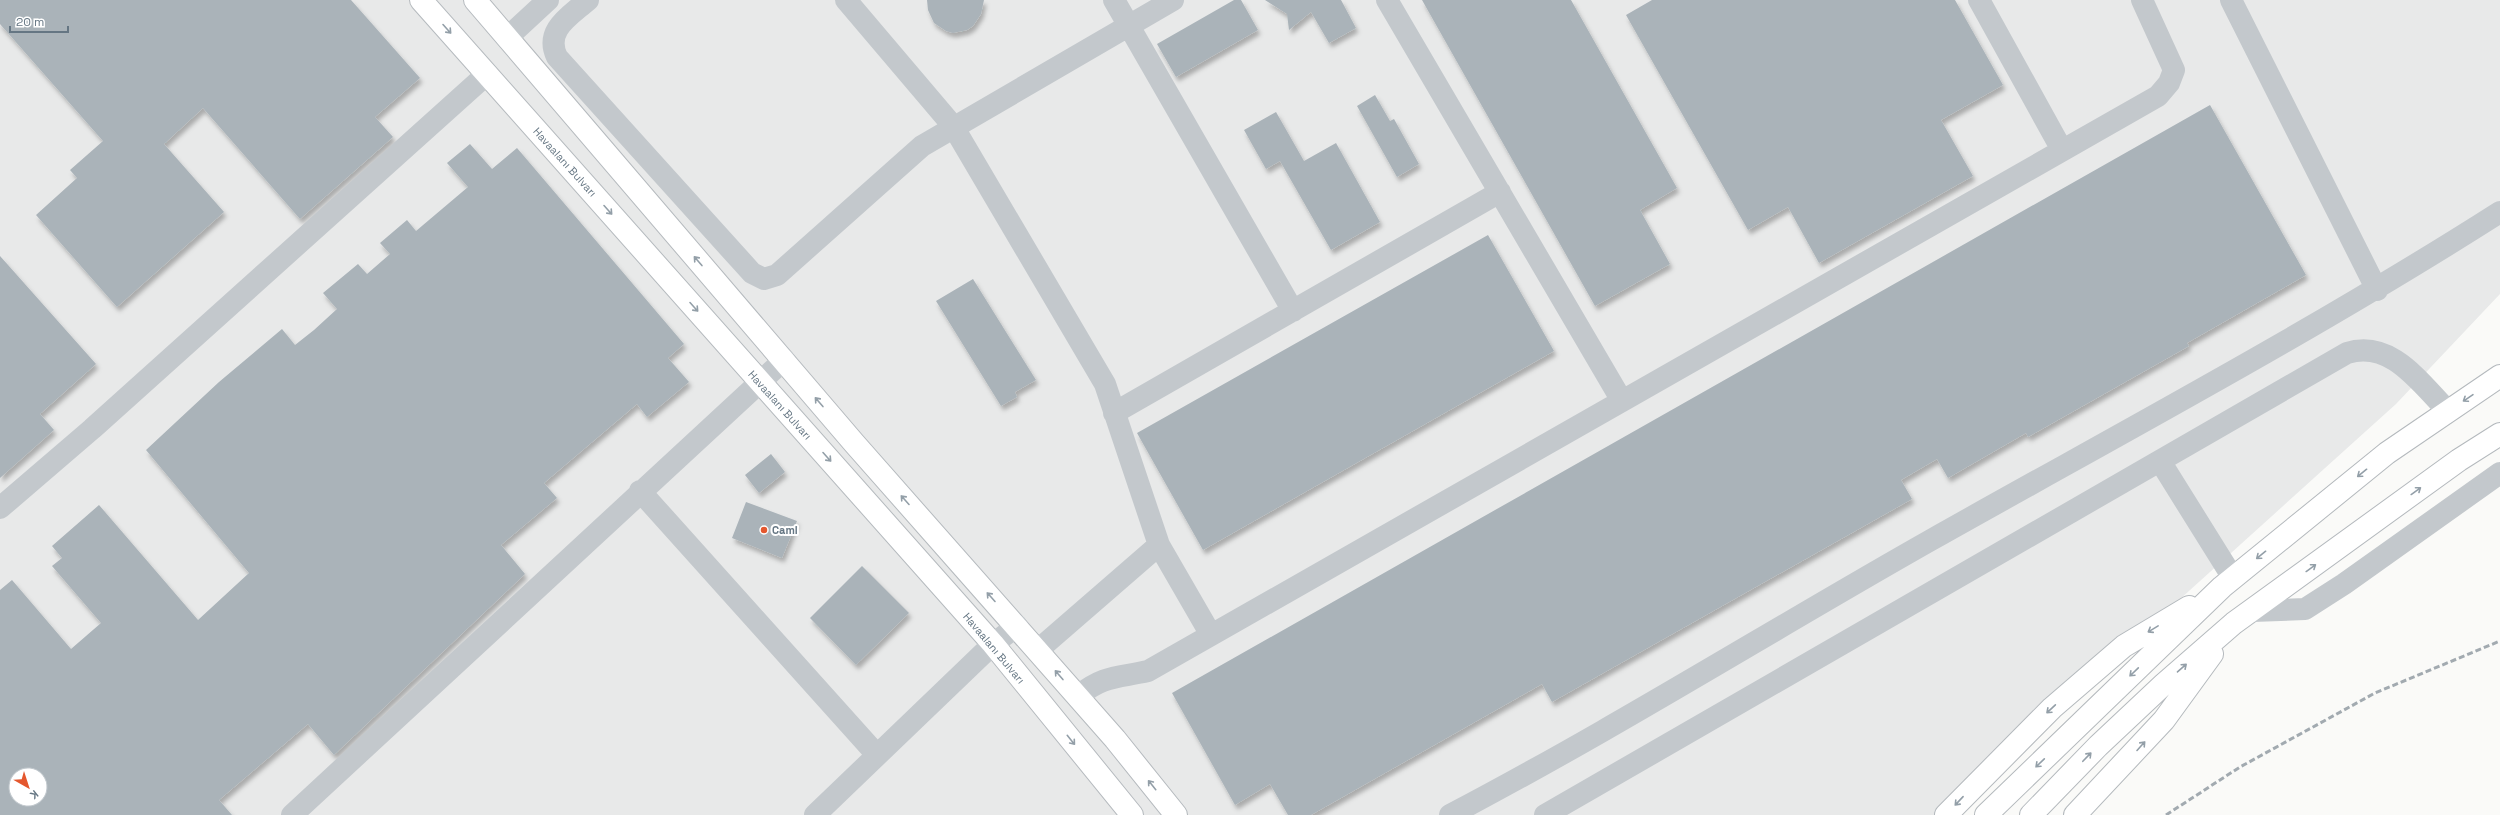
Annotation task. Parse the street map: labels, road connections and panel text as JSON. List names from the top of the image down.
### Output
{
  "streets": {
    "main road": ["Havaalanı Bulvarı"]
  },
  "places": ["Cami"],
  "scale_bar": "20 m",
  "north": "bottom right"
}
